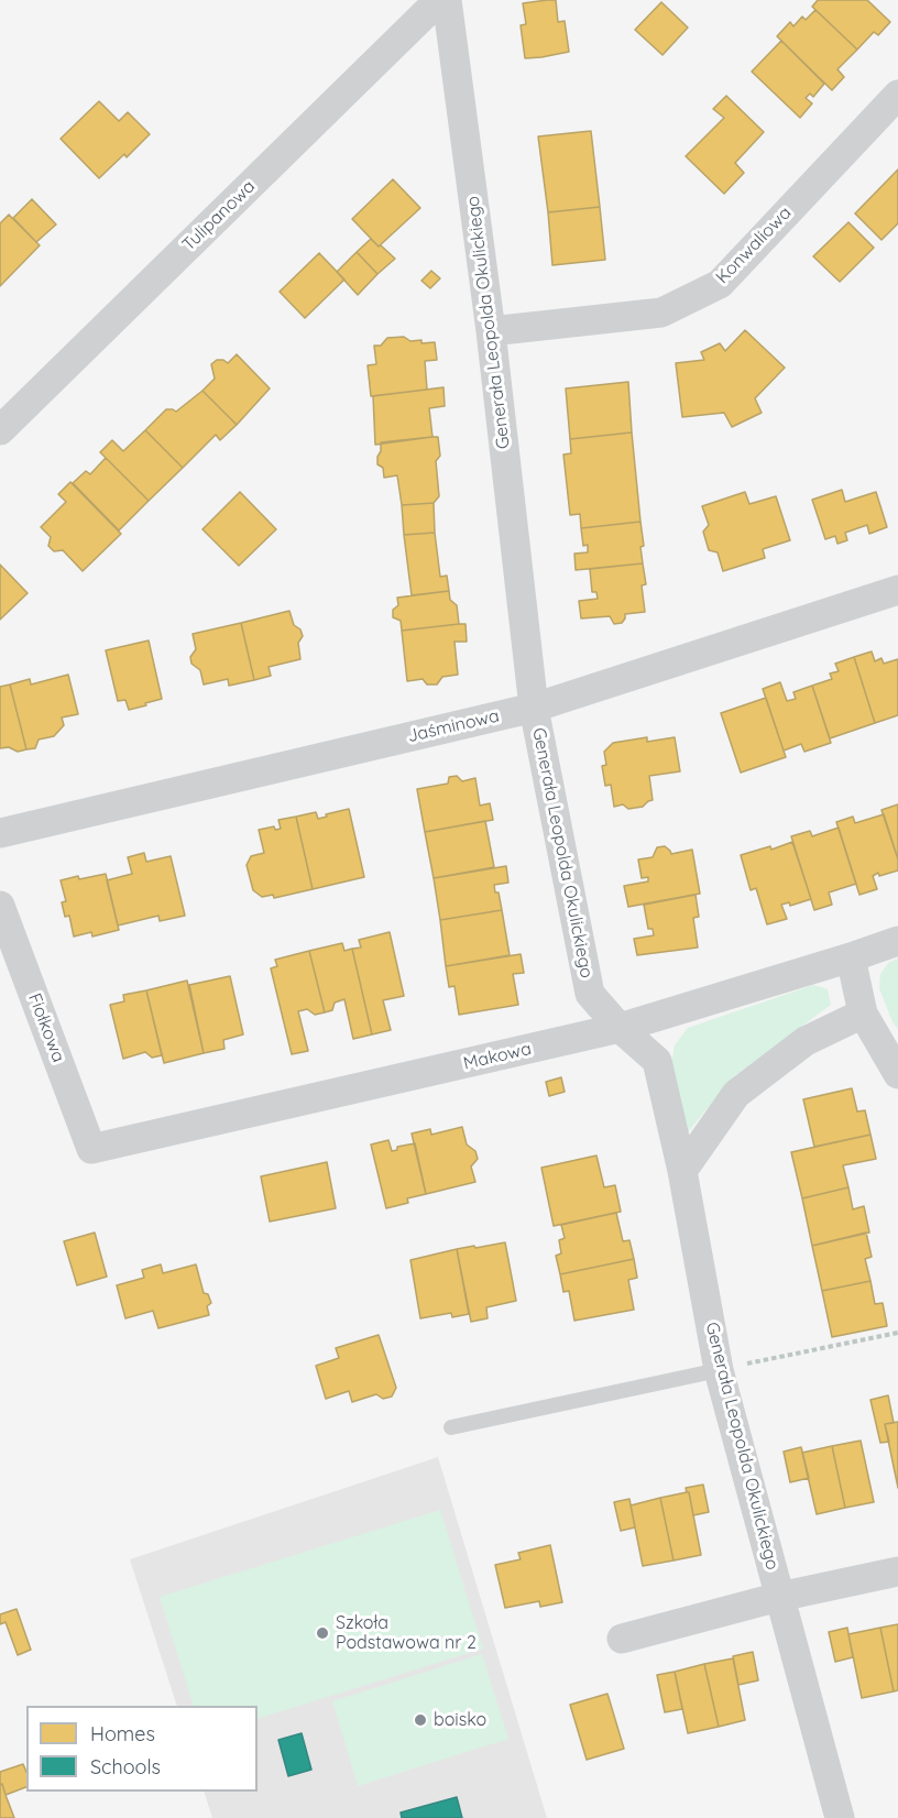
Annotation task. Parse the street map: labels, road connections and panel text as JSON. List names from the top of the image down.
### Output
{
  "streets": {
    "street": [
      "Tulipanowa",
      "Konwaliowa",
      "Generała Leopolda Okulickiego",
      "Jaśminowa",
      "Fiołkowa",
      "Makowa"
    ]
  },
  "crossings": [
    ["Konwaliowa", "Generała Leopolda Okulickiego"],
    ["Generała Leopolda Okulickiego", "Jaśminowa"],
    ["Generała Leopolda Okulickiego", "Makowa"],
    ["Fiołkowa", "Makowa"]
  ],
  "places": ["Szkoła Podstawowa nr 2", "boisko"],
  "legend": ["Homes", "Schools"]
}
